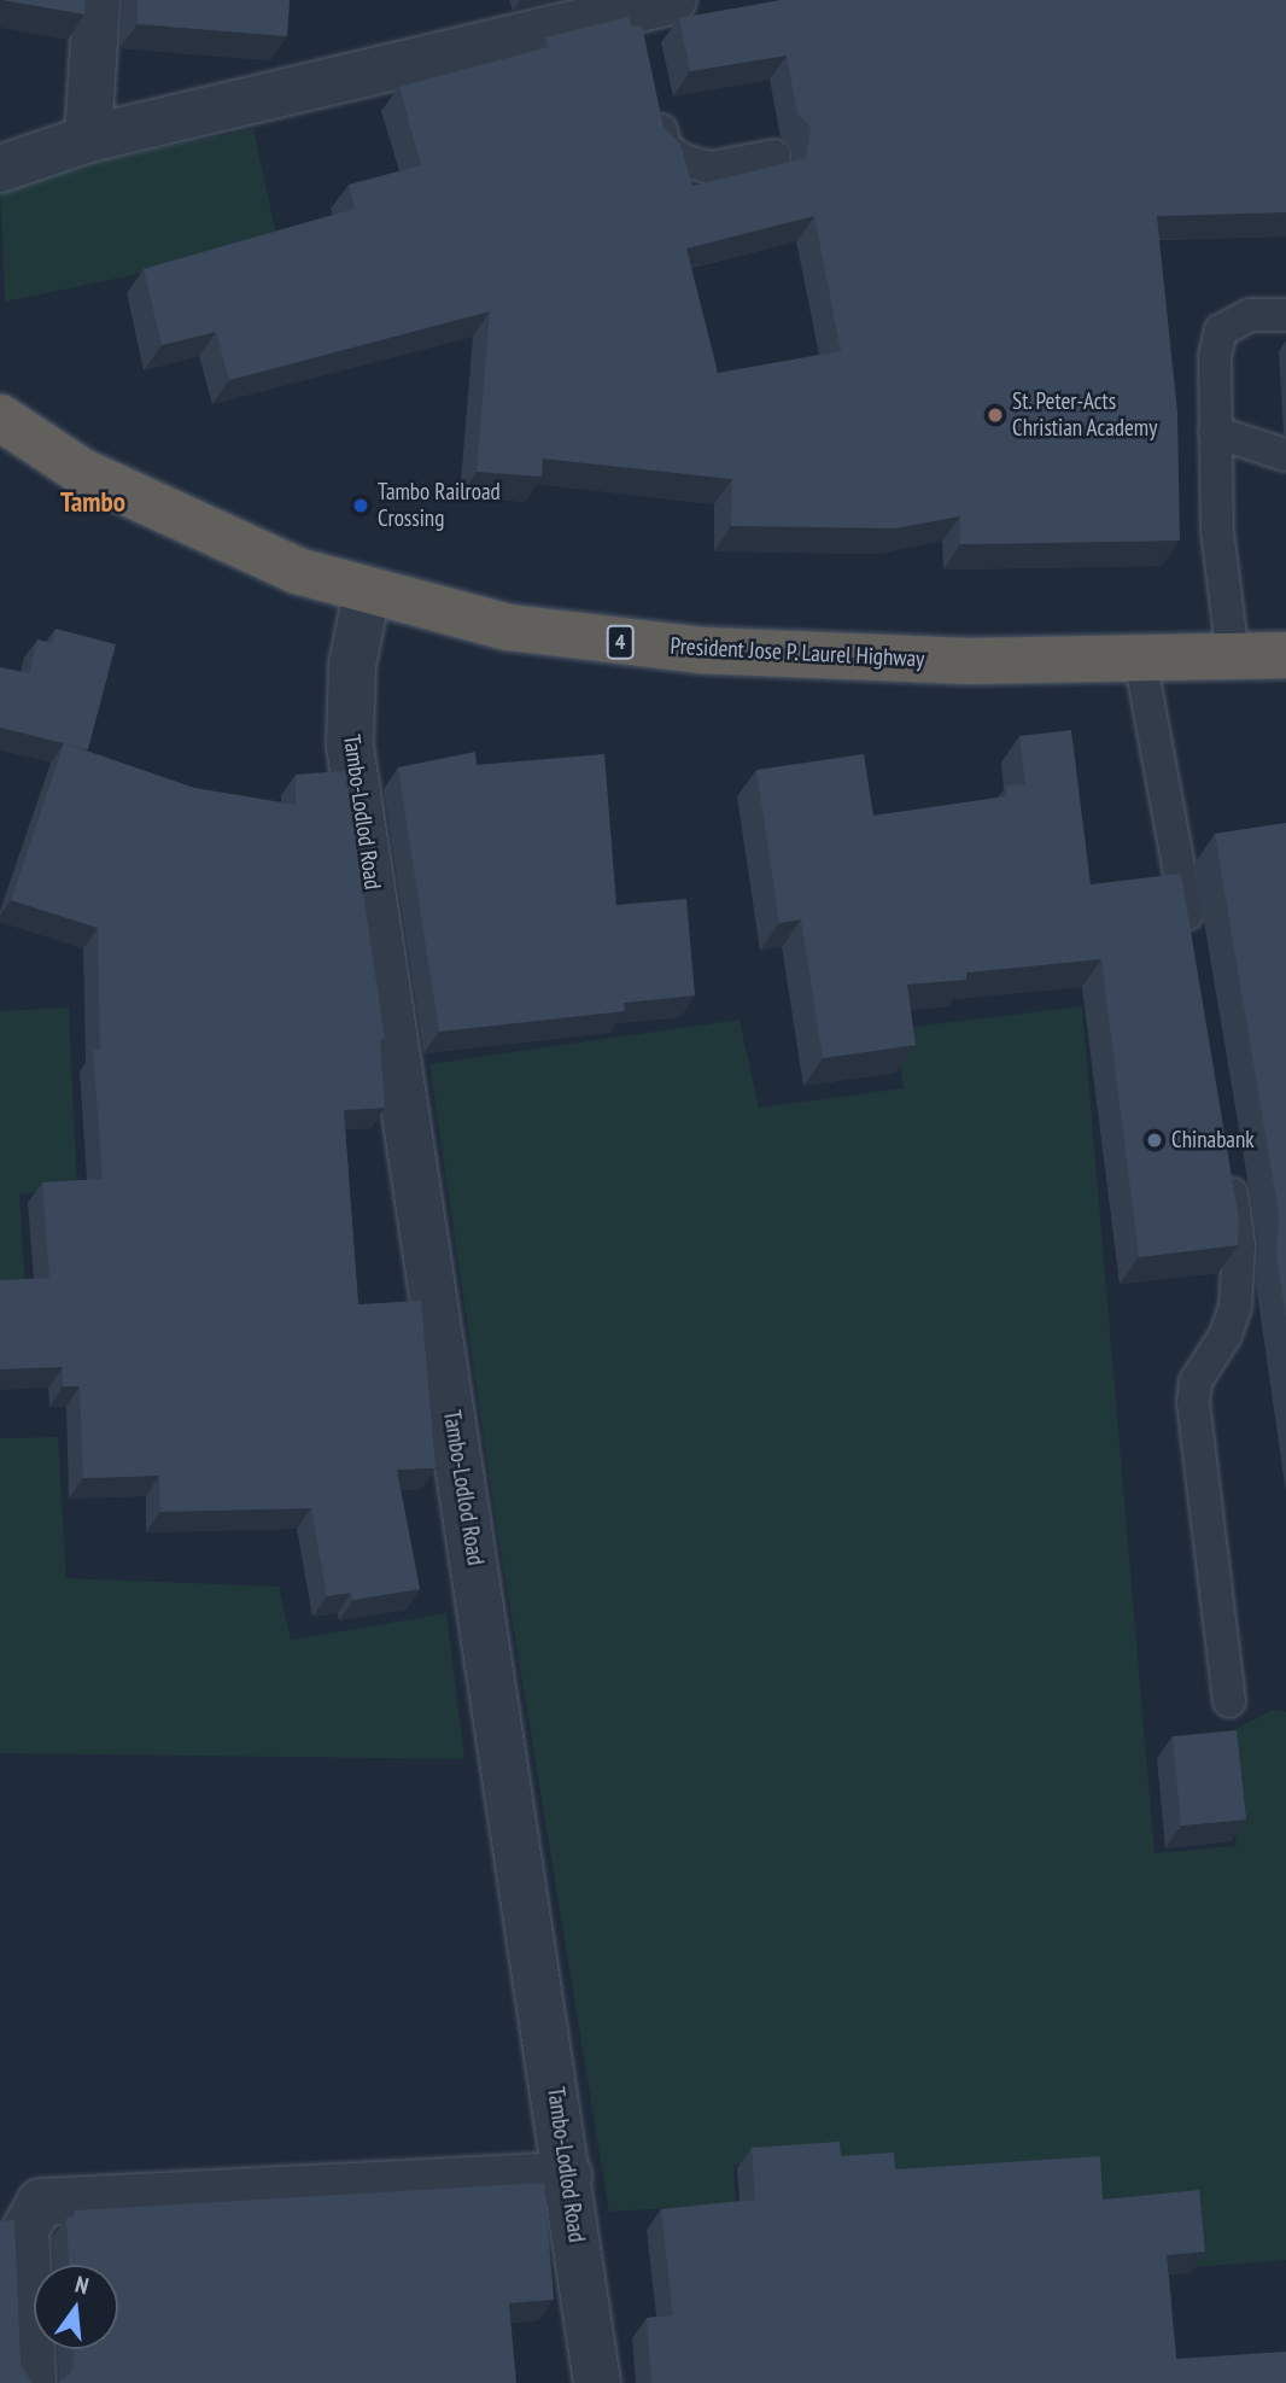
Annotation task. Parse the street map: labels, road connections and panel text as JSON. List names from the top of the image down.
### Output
{
  "streets": {
    "highway": ["4", "President Jose P. Laurel Highway"],
    "street": ["Tambo-Lodlod Road"]
  },
  "crossings": [
    ["President Jose P. Laurel Highway", "Tambo-Lodlod Road"]
  ],
  "districts": ["Tambo"],
  "places": ["St. Peter-Acts Christian Academy", "Tambo Railroad Crossing", "Chinabank"],
  "north": "top"
}
